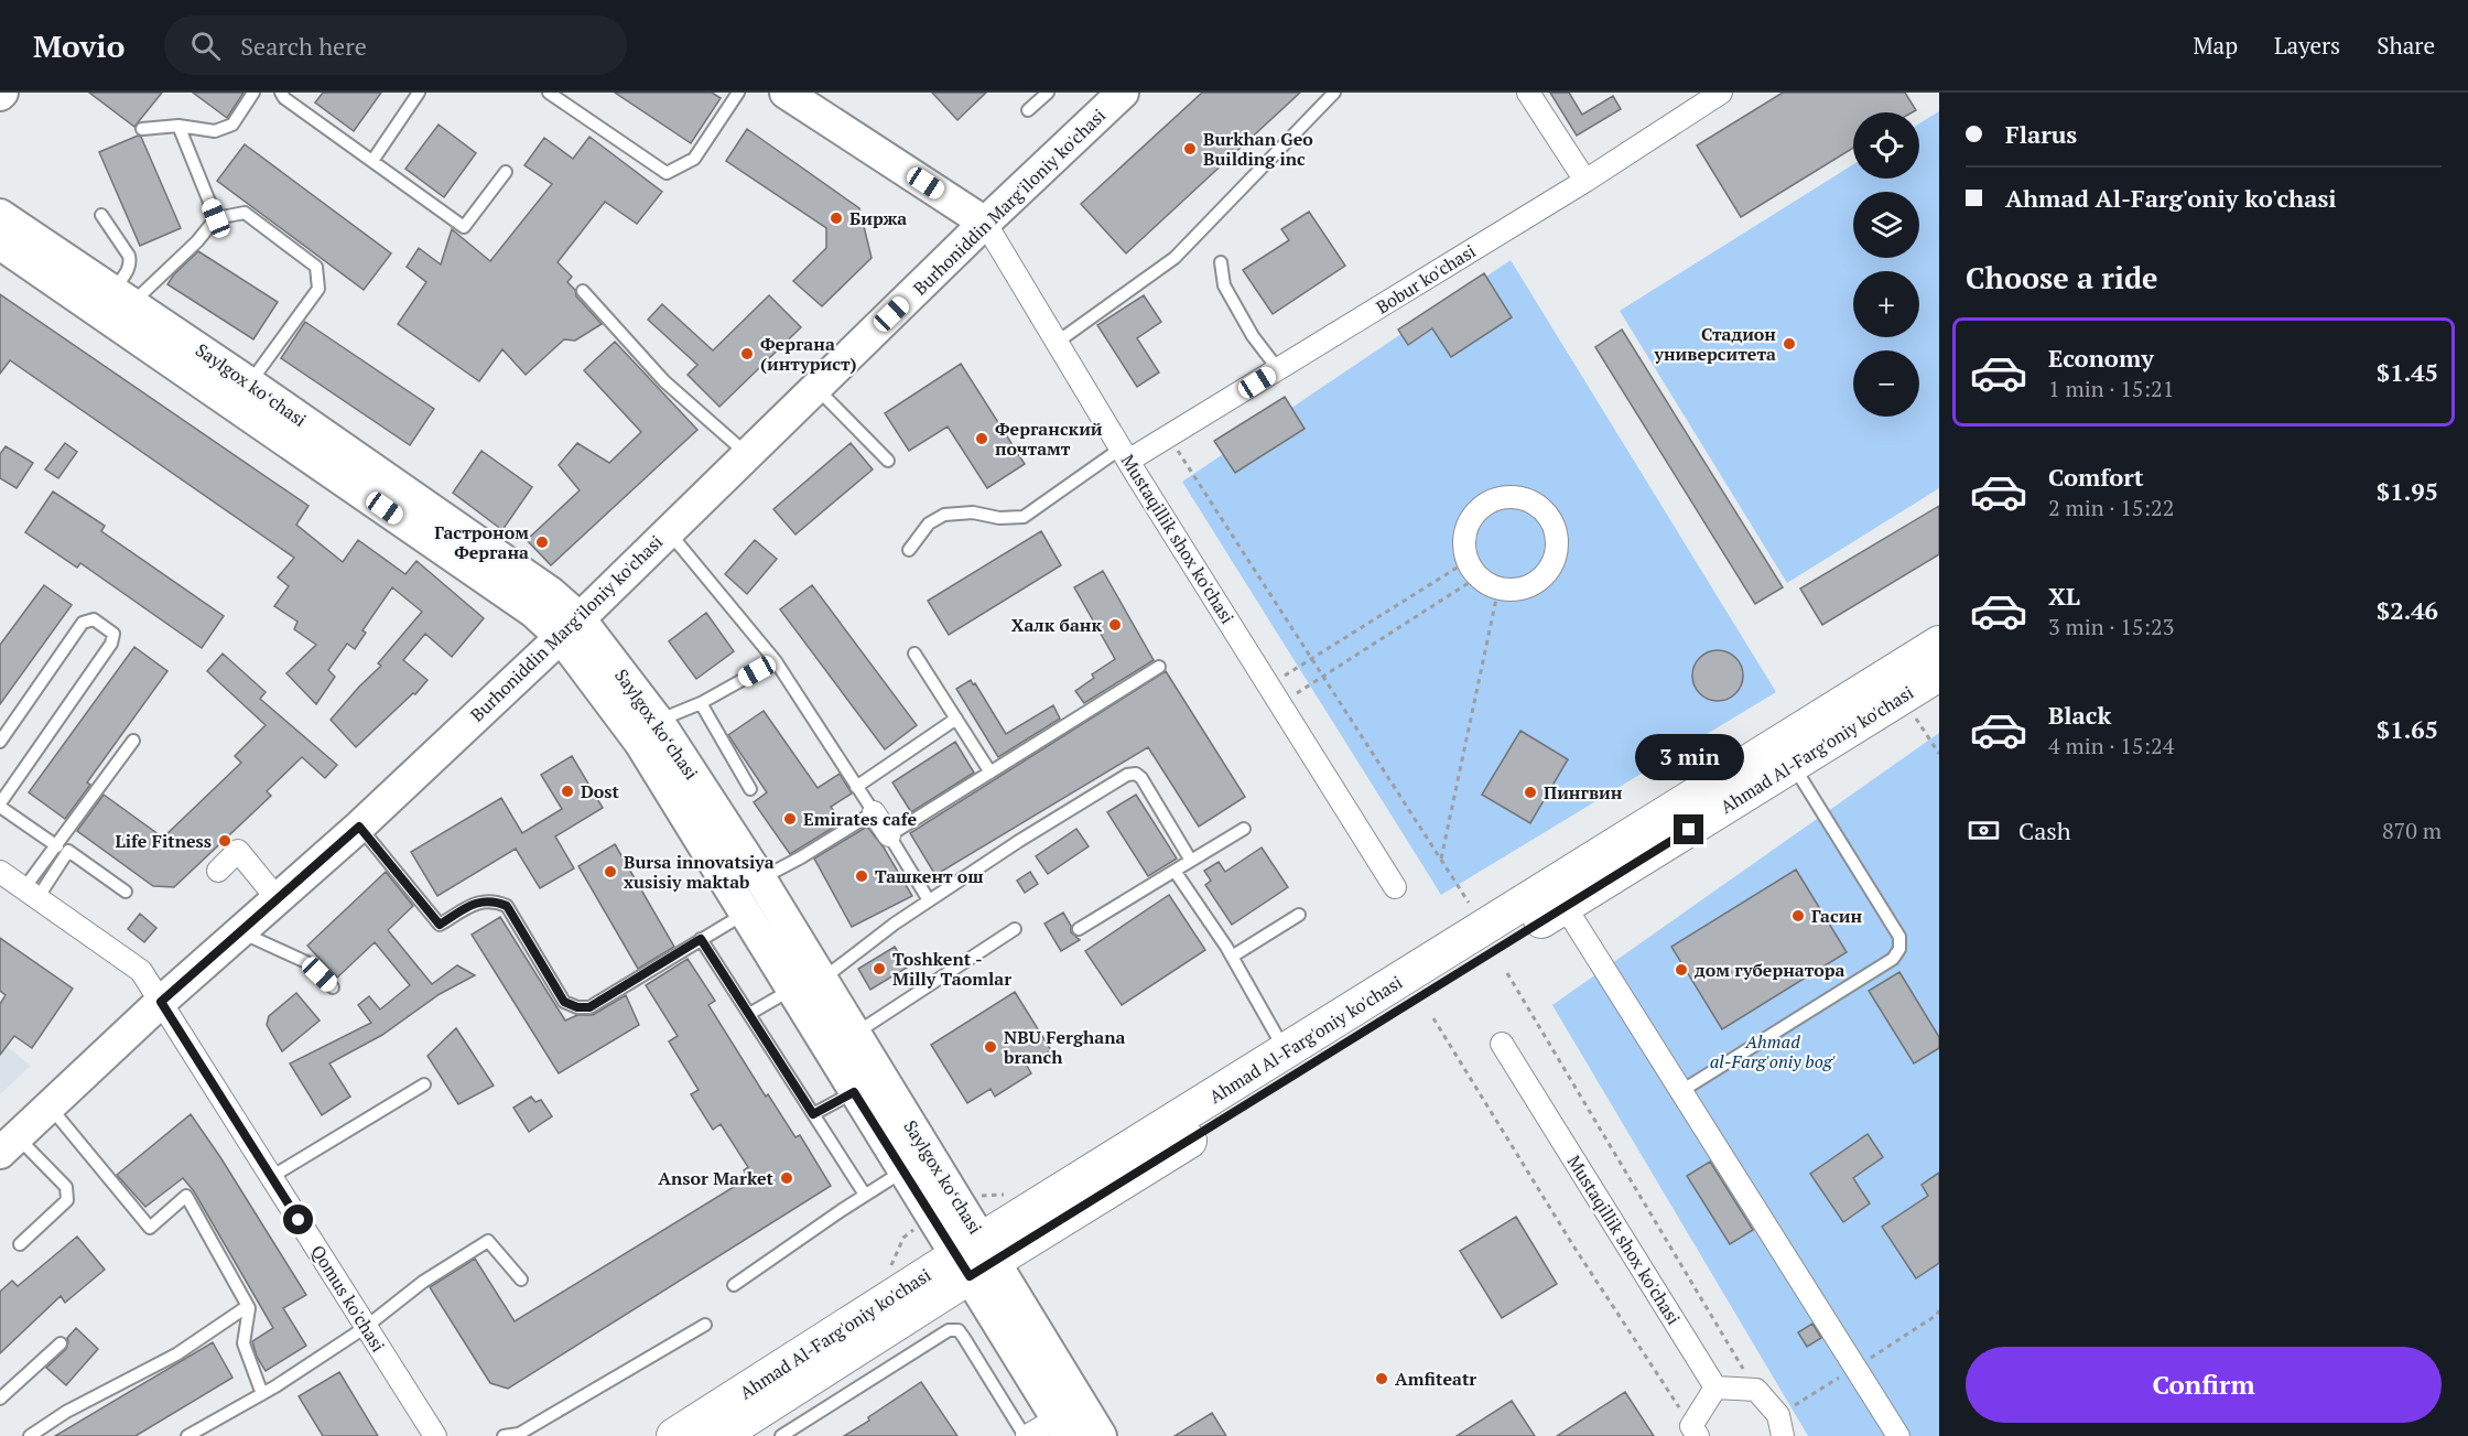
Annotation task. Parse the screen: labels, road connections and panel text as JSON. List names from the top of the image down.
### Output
{
  "streets": {
    "main road": [
      "Burhoniddin Marg'iloniy ko'chasi",
      "Saylgox koʻchasi",
      "Mustaqillik shox ko'chasi",
      "Ahmad Al-Farg'oniy ko'chasi"
    ],
    "street": ["Bobur ko'chasi", "Qomus ko'chasi"]
  },
  "crossings": [
    ["Burhoniddin Marg'iloniy ko'chasi", "Saylgox koʻchasi"],
    ["Burhoniddin Marg'iloniy ko'chasi", "Mustaqillik shox ko'chasi"],
    ["Burhoniddin Marg'iloniy ko'chasi", "Qomus ko'chasi"],
    ["Bobur ko'chasi", "Mustaqillik shox ko'chasi"],
    ["Saylgox koʻchasi", "Ahmad Al-Farg'oniy ko'chasi"]
  ],
  "parks": ["Ahmad al-Farg'oniy bog'"],
  "places": [
    "Burkhan Geo Building inc",
    "Биржа",
    "Стадион университета",
    "Фергана (интурист)",
    "Ферганский почтамт",
    "Гастроном Фергана",
    "Халк банк",
    "Dost",
    "Пингвин",
    "Emirates cafe",
    "Life Fitness",
    "Bursa innovatsiya xusisiy maktab",
    "Ташкент ош",
    "Гасин",
    "Toshkent - Milly Taomlar",
    "дом губернатора",
    "NBU Ferghana branch",
    "Ansor Market",
    "Amfiteatr"
  ],
  "page": {
    "header": "Movio",
    "search": "Search here",
    "nav": ["Map", "Layers", "Share"],
    "banner": ["Flarus", "Ahmad Al-Farg'oniy ko'chasi"],
    "map_buttons": ["+", "−"],
    "heading": "Choose a ride",
    "list": [
      {
        "name": "Economy",
        "note": "1 min · 15:21",
        "value": "$1.45"
      },
      {
        "name": "Comfort",
        "note": "2 min · 15:22",
        "value": "$1.95"
      },
      {
        "name": "XL",
        "note": "3 min · 15:23",
        "value": "$2.46"
      },
      {
        "name": "Black",
        "note": "4 min · 15:24",
        "value": "$1.65"
      }
    ],
    "bubble": "3 min",
    "pay": ["Cash", "870 m"],
    "buttons": "Confirm"
  }
}
